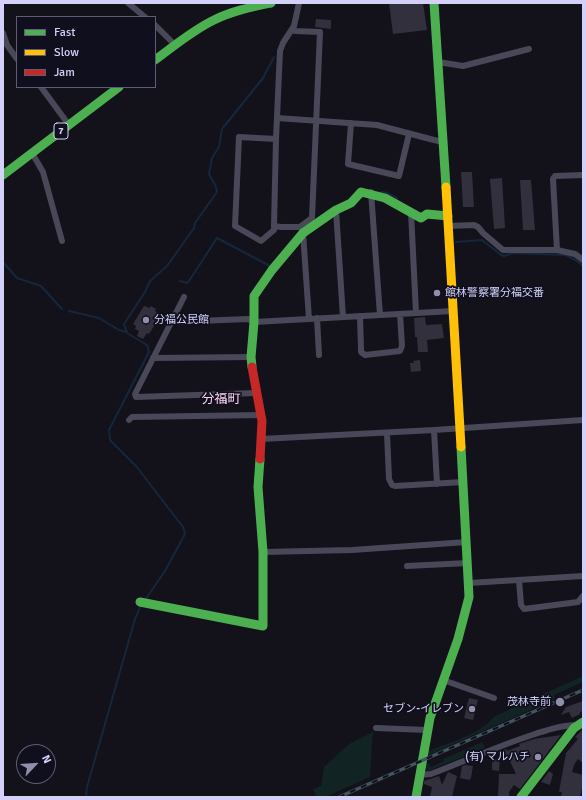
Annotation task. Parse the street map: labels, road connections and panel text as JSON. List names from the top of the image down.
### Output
{
  "streets": {
    "street": ["7"]
  },
  "districts": ["分福町"],
  "places": [
    "館林警察署分福交番",
    "分福公民館",
    "茂林寺前",
    "セブン-イレブン",
    "(有) マルハチ"
  ],
  "legend": ["Fast", "Slow", "Jam"],
  "north": "top right"
}
